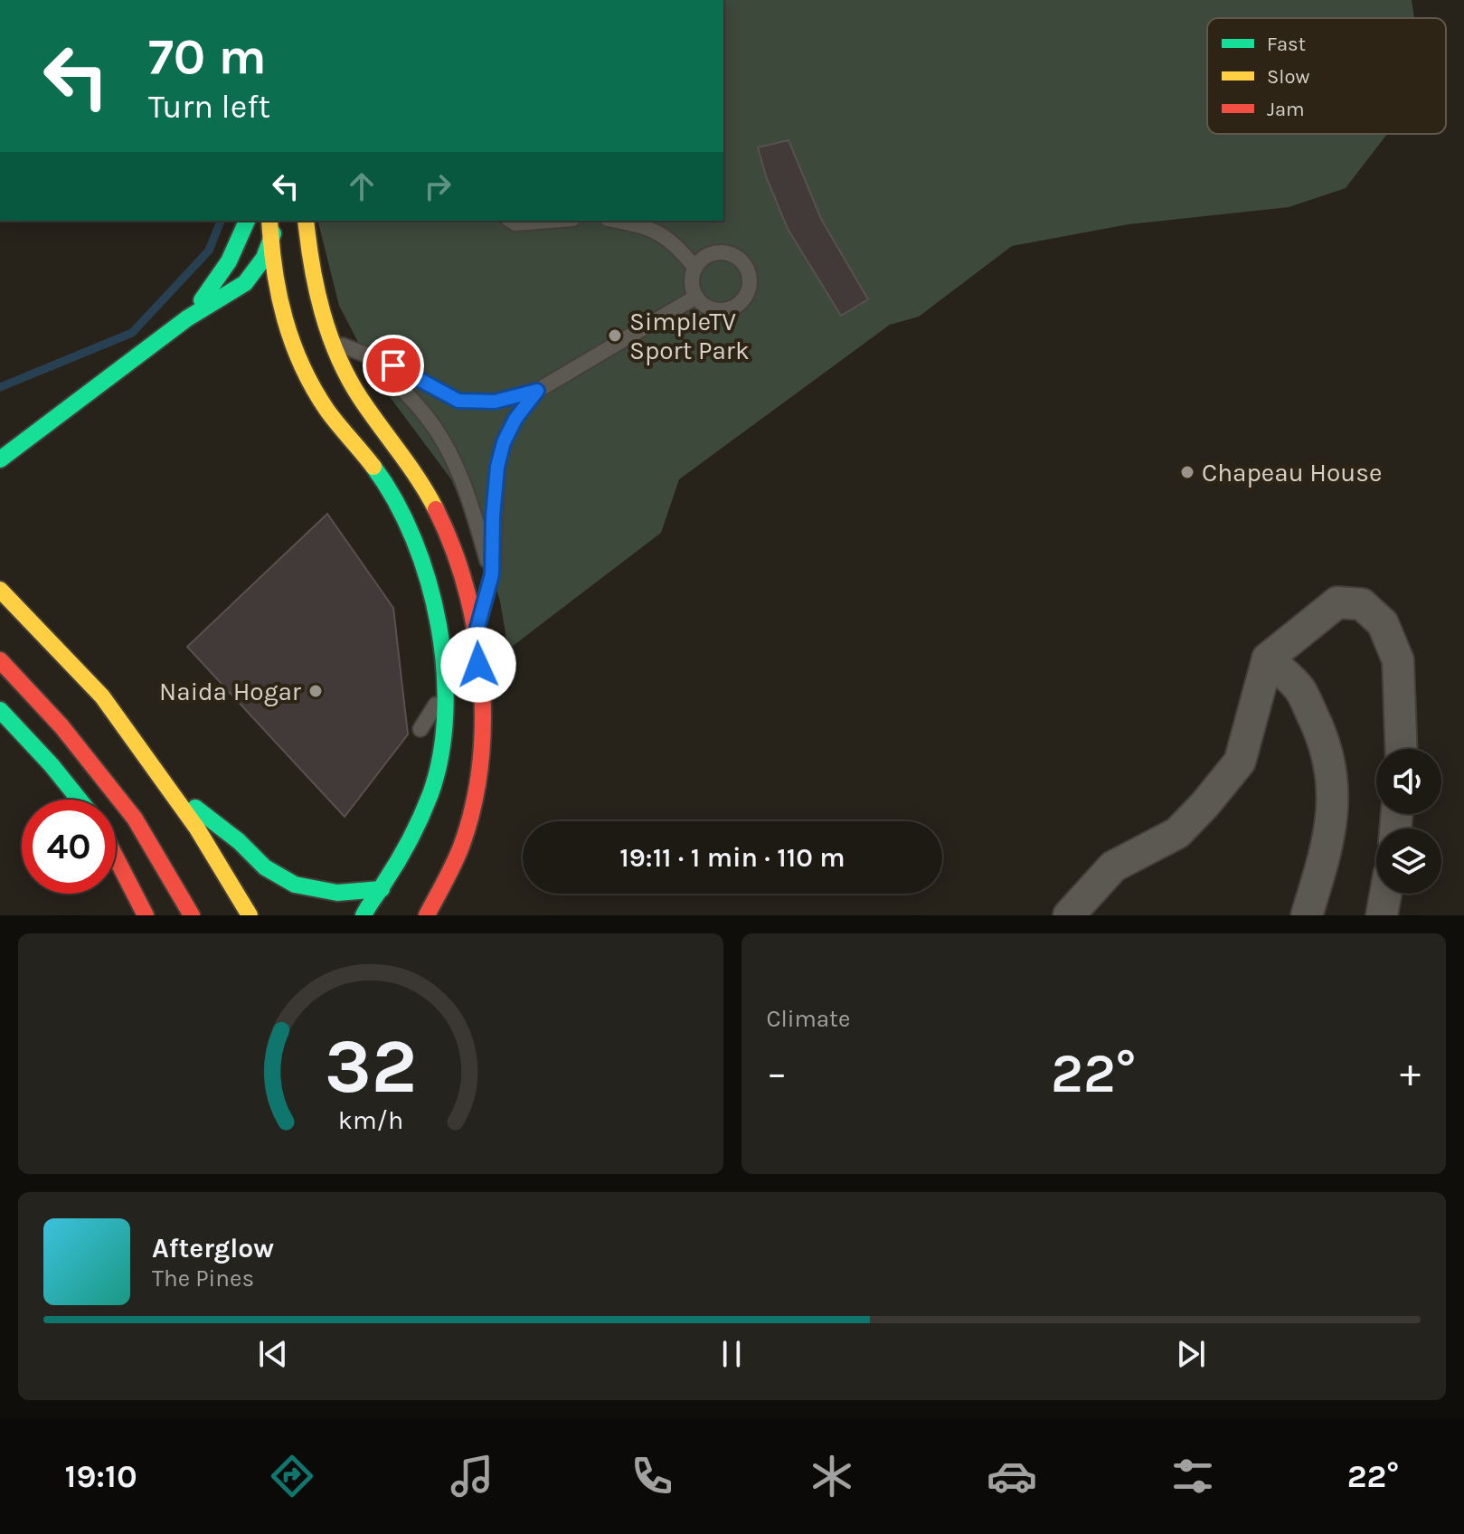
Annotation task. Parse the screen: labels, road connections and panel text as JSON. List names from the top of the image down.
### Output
{
  "places": ["SimpleTV Sport Park", "Chapeau House", "Naida Hogar"],
  "legend": ["Fast", "Slow", "Jam"],
  "page": {
    "turn": ["70 m", "Turn left"],
    "limit": "40",
    "trip": "19:11 · 1 min · 110 m",
    "tile": "Climate",
    "heat": ["−", "22°", "+"],
    "song": ["Afterglow", "The Pines"],
    "tabs": ["19:10", "22°"],
    "gauge": ["32", "km/h"]
  }
}
